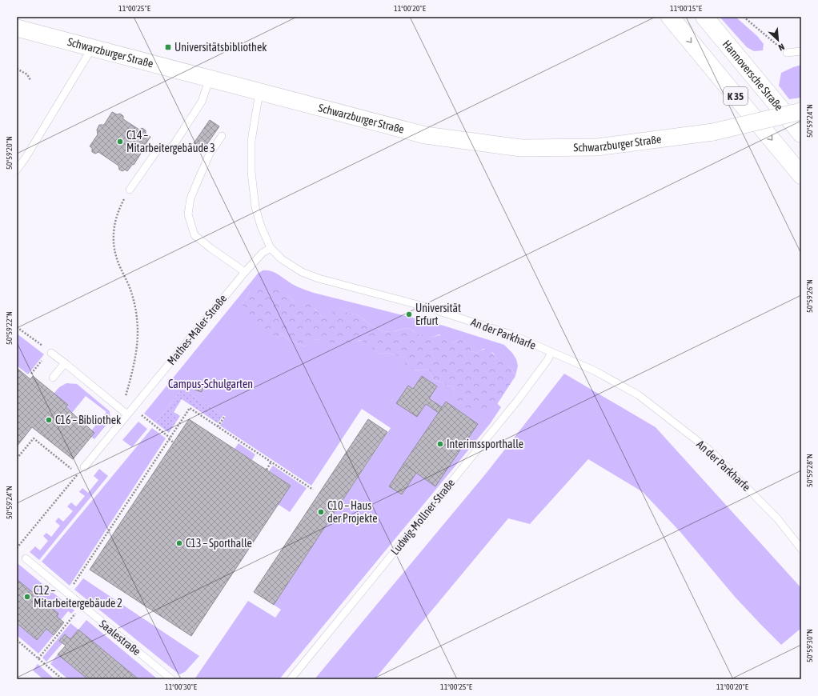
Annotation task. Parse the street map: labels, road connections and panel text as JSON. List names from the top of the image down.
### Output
{
  "streets": {
    "highway": ["Hannoversche Straße", "K 35"],
    "street": ["Schwarzburger Straße"],
    "lane": [
      "Mathes-Maler-Straße",
      "An der Parkharfe",
      "Ludwig-Mollner-Straße",
      "Saalestraße"
    ]
  },
  "crossings": [
    ["Schwarzburger Straße", "An der Parkharfe"],
    ["Mathes-Maler-Straße", "An der Parkharfe"],
    ["An der Parkharfe", "Ludwig-Mollner-Straße"]
  ],
  "parks": ["Campus-Schulgarten"],
  "places": {
    "transit": ["Universitätsbibliothek"],
    "other": [
      "C14 – Mitarbeitergebäude 3",
      "Universität Erfurt",
      "C16 – Bibliothek",
      "Interimssporthalle",
      "C10 – Haus der Projekte",
      "C13 – Sporthalle",
      "C12 – Mitarbeitergebäude 2"
    ]
  },
  "north": "bottom right",
  "coordinates": [
    "11°00'25\"E",
    "11°00'20\"E",
    "11°00'15\"E",
    "50°59'24\"N",
    "50°59'20\"N",
    "50°59'26\"N",
    "50°59'22\"N",
    "50°59'28\"N",
    "50°59'30\"N",
    "11°00'30\"E"
  ]
}
